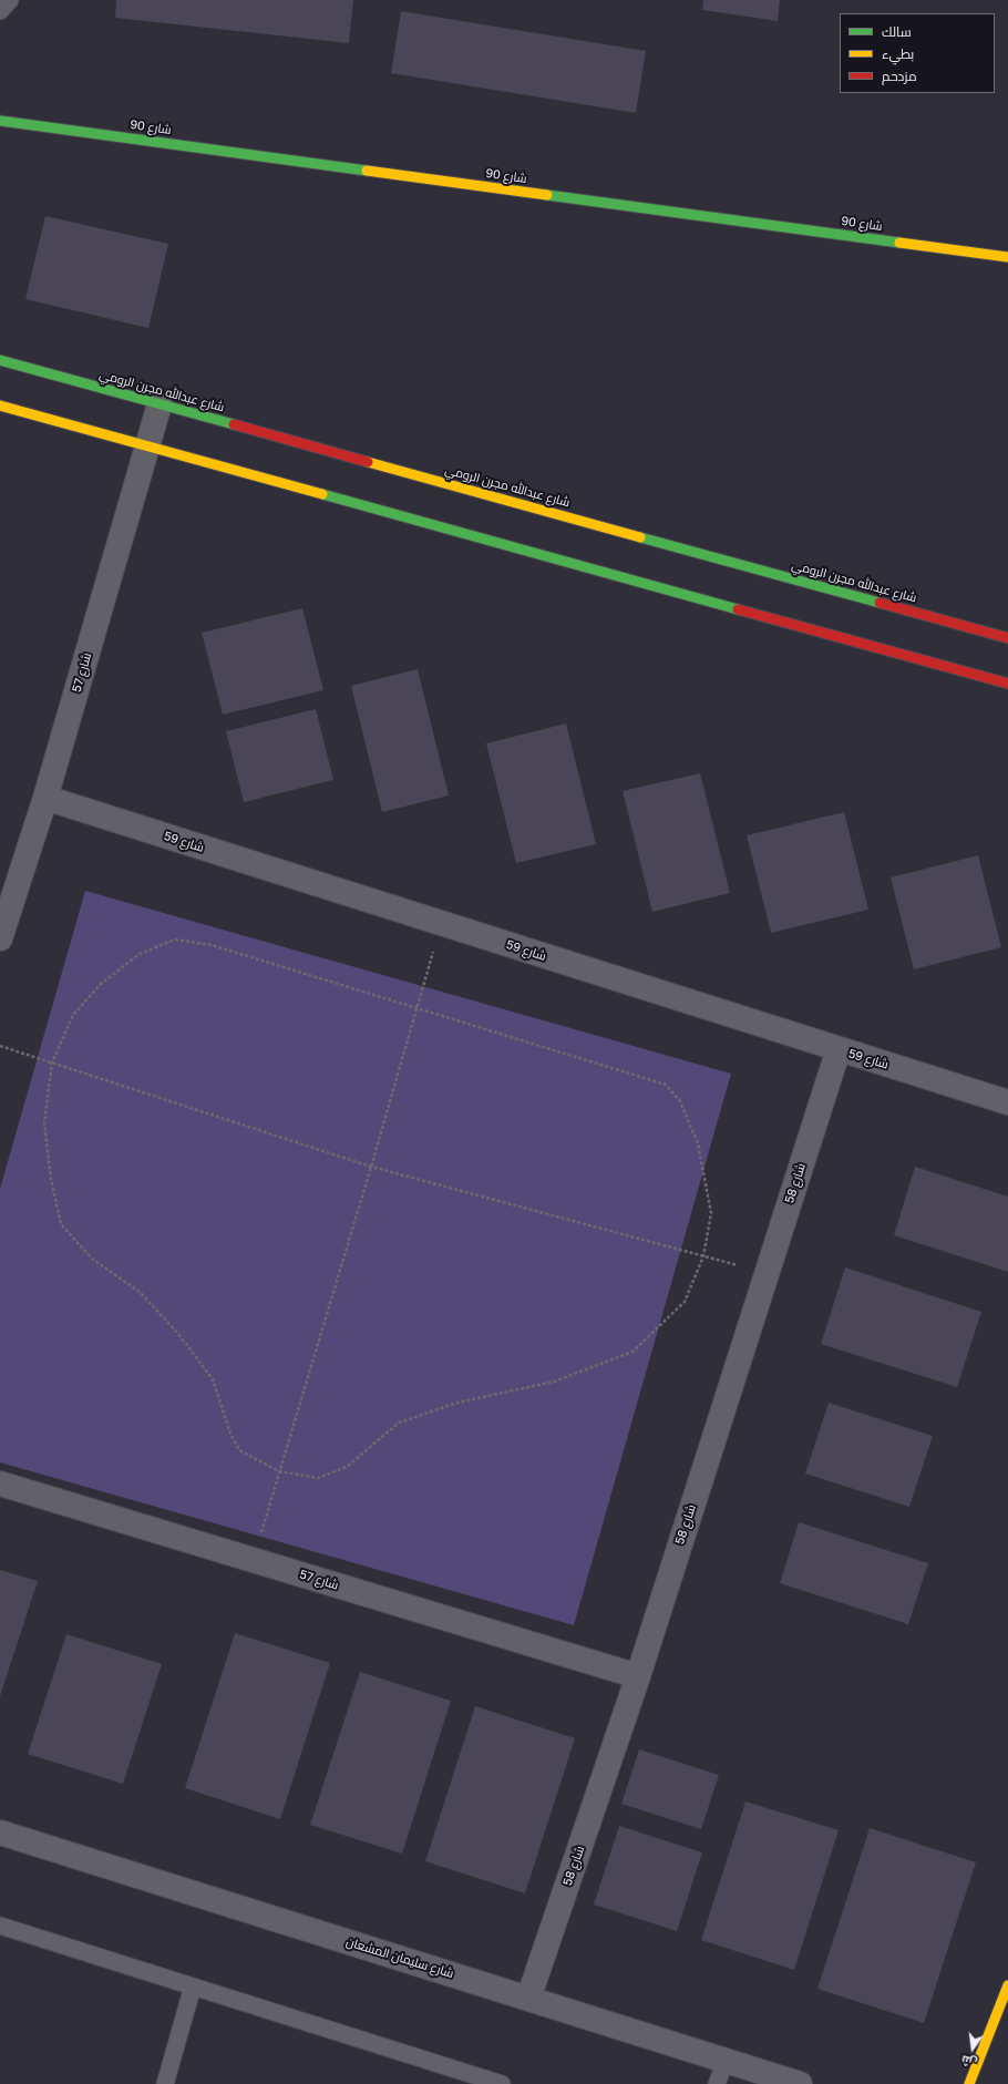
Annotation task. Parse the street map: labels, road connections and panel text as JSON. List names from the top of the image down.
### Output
{
  "streets": {
    "main road": ["شارع 90", "شارع عبدالله مجرن الرومي"],
    "street": [
      "شارع 57",
      "شارع 59",
      "شارع 58",
      "شارع سليمان المشعان"
    ]
  },
  "crossings": [
    ["شارع عبدالله مجرن الرومي", "شارع 57"],
    ["شارع 57", "شارع 59"],
    ["شارع 57", "شارع 58"],
    ["شارع 59", "شارع 58"],
    ["شارع 58", "شارع سليمان المشعان"]
  ],
  "legend": ["سالك", "بطيء", "مزدحم"],
  "north": "bottom"
}
